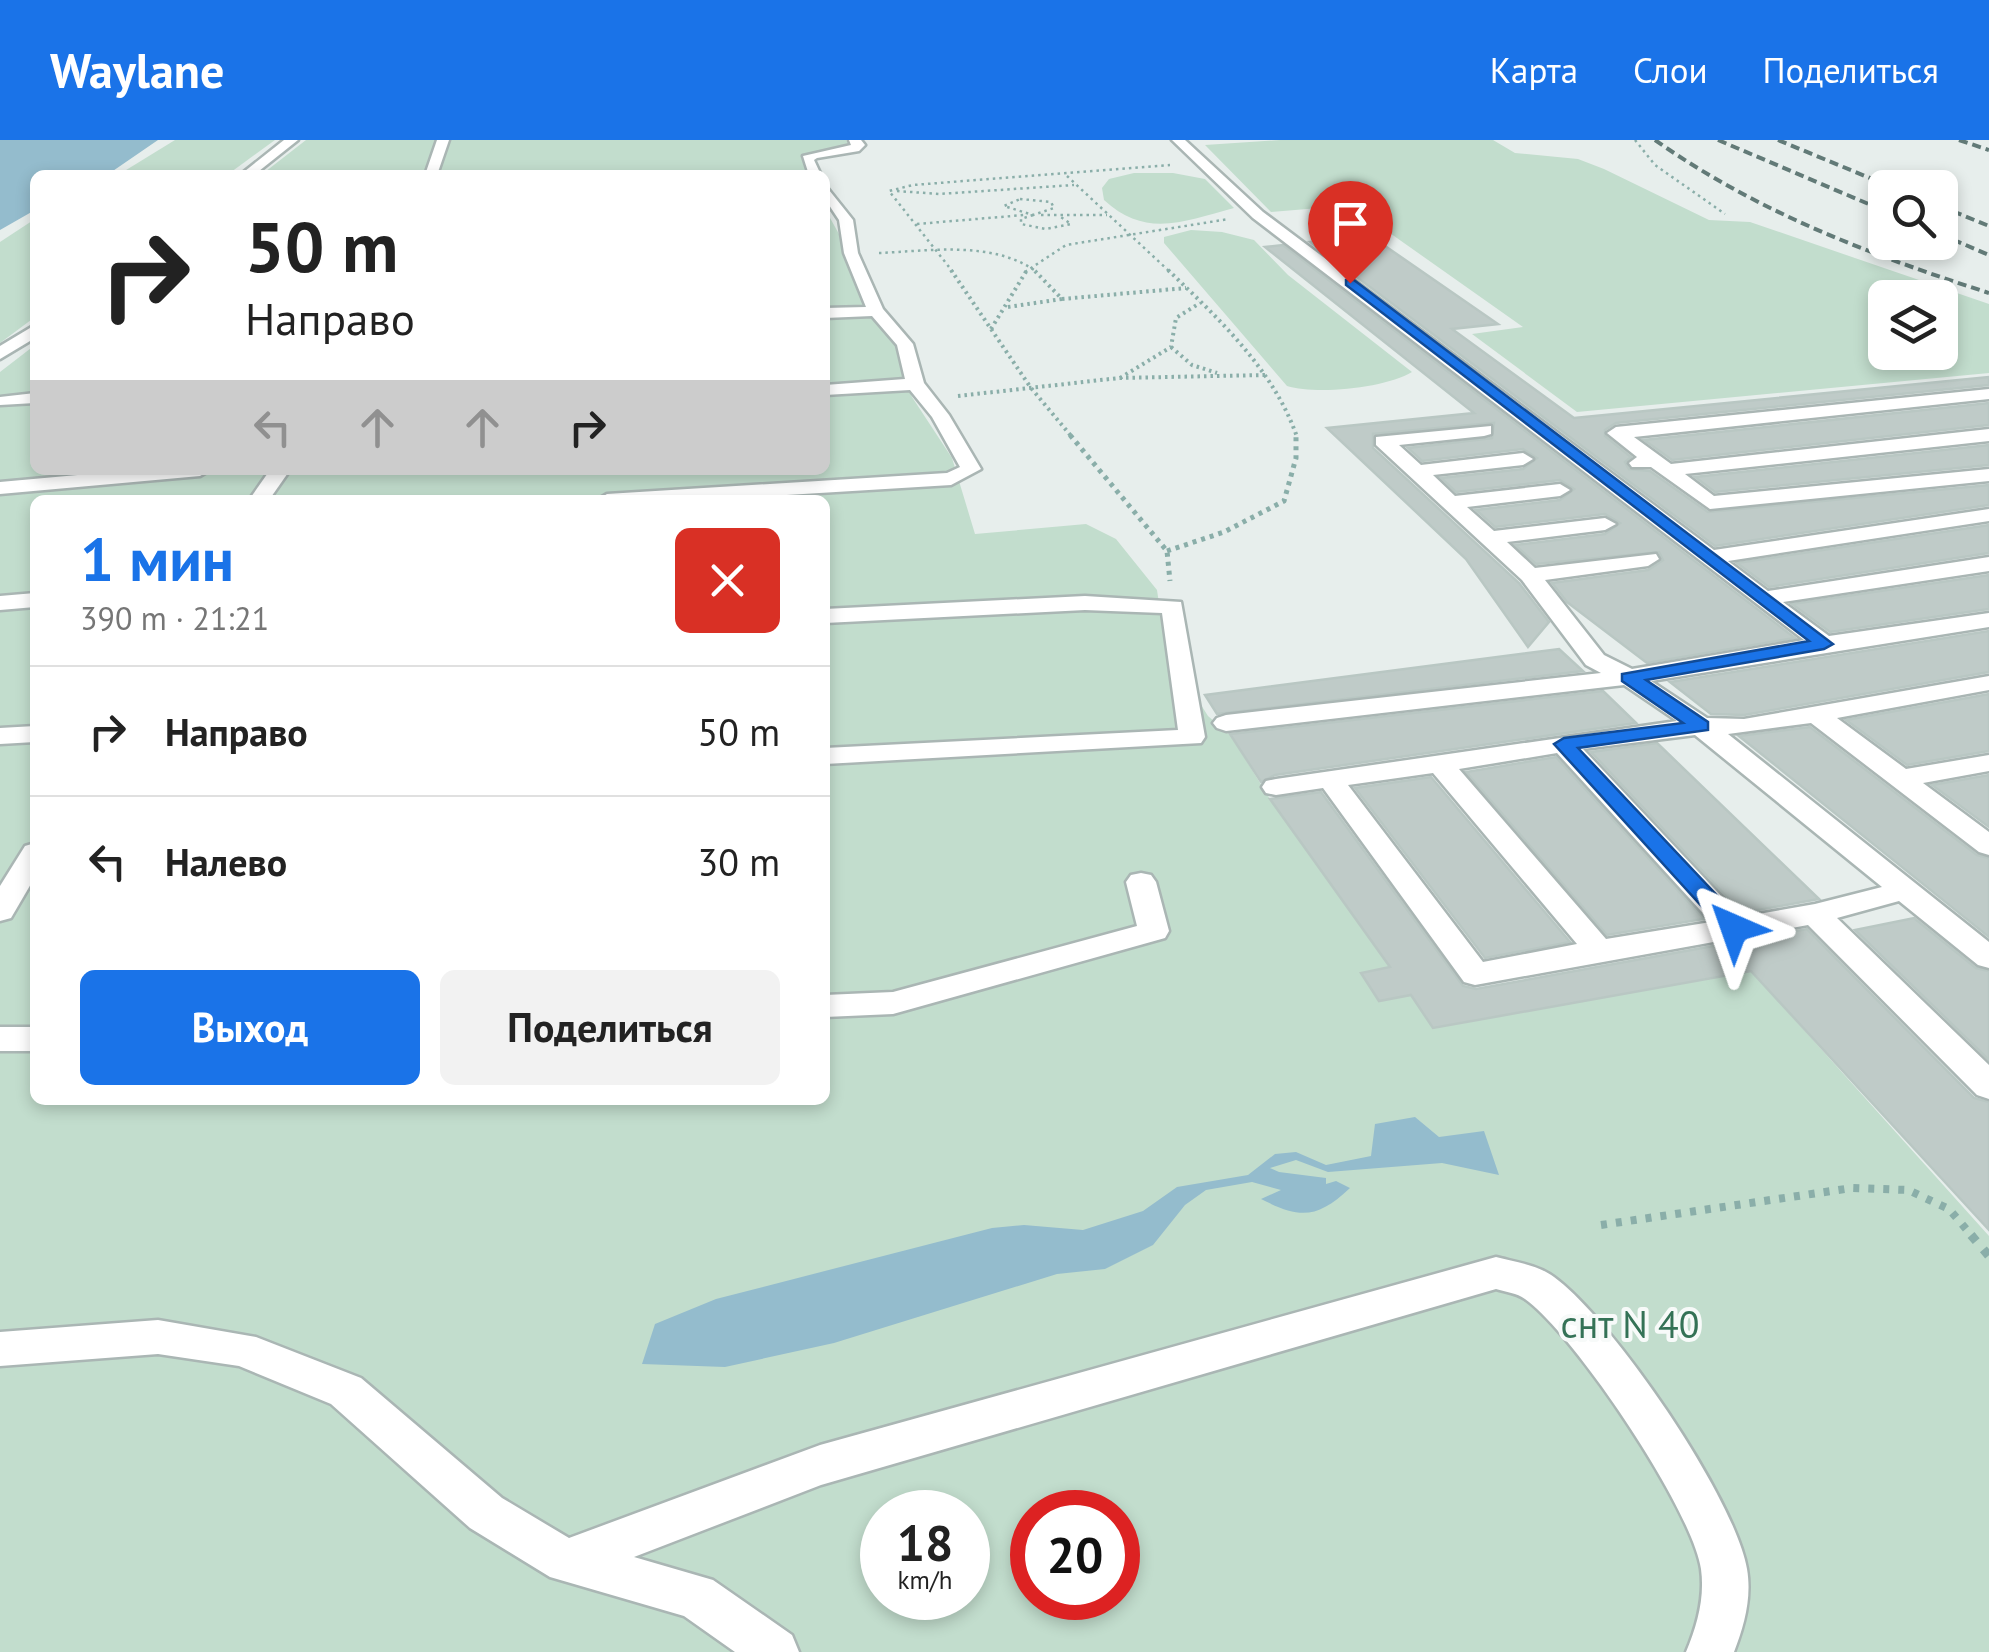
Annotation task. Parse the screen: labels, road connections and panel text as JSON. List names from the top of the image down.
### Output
{
  "parks": ["снт N 40"],
  "page": {
    "header": "Waylane",
    "nav": ["Карта", "Слои", "Поделиться"],
    "turn": ["50 m", "Направо"],
    "heading": ["1 мин", "390 m · 21:21"],
    "list": [
      {
        "name": "Направо",
        "value": "50 m"
      },
      {
        "name": "Налево",
        "value": "30 m"
      }
    ],
    "buttons": ["Выход", "Поделиться"],
    "speed": "18 km/h",
    "limit": "20"
  }
}
